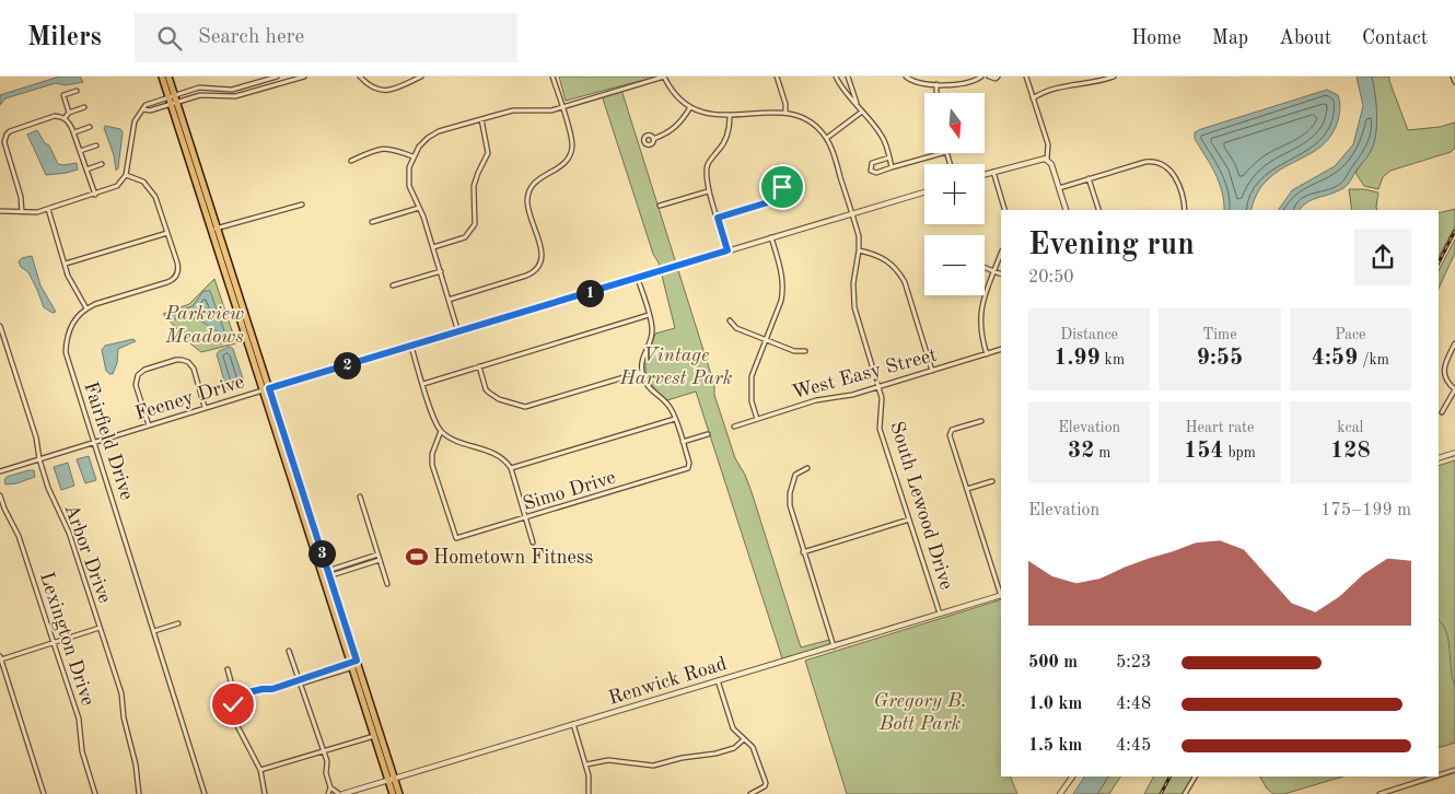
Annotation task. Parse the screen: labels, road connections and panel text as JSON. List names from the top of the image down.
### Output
{
  "streets": {
    "street": [
      "West Easy Street",
      "Feeney Drive",
      "Fairfield Drive",
      "Simo Drive",
      "South Lewood Drive",
      "Arbor Drive",
      "Lexington Drive",
      "Renwick Road"
    ]
  },
  "crossings": [
    ["West Easy Street", "South Lewood Drive"],
    ["Feeney Drive", "Fairfield Drive"],
    ["Feeney Drive", "Arbor Drive"],
    ["South Lewood Drive", "Renwick Road"]
  ],
  "parks": ["Parkview Meadows", "Vintage Harvest Park", "Gregory B. Bott Park"],
  "places": {
    "sports": ["Hometown Fitness"]
  },
  "north": "bottom",
  "page": {
    "header": "Milers",
    "search": "Search here",
    "nav": [
      "Home",
      "Map",
      "About",
      "Contact"
    ],
    "map_buttons": ["+", "−"],
    "heading": ["Evening run", "20:50"],
    "pins": ["1", "2", "3"],
    "stats": [
      ["Distance", "1.99 km"],
      ["Time", "9:55"],
      ["Pace", "4:59 /km"],
      ["Elevation", "32 m"],
      ["Heart rate", "154 bpm"],
      ["kcal", "128"]
    ],
    "chart": ["Elevation", "175–199 m"],
    "list": [
      {
        "name": "500 m",
        "note": "5:23"
      },
      {
        "name": "1.0 km",
        "note": "4:48"
      },
      {
        "name": "1.5 km",
        "note": "4:45"
      }
    ]
  }
}
